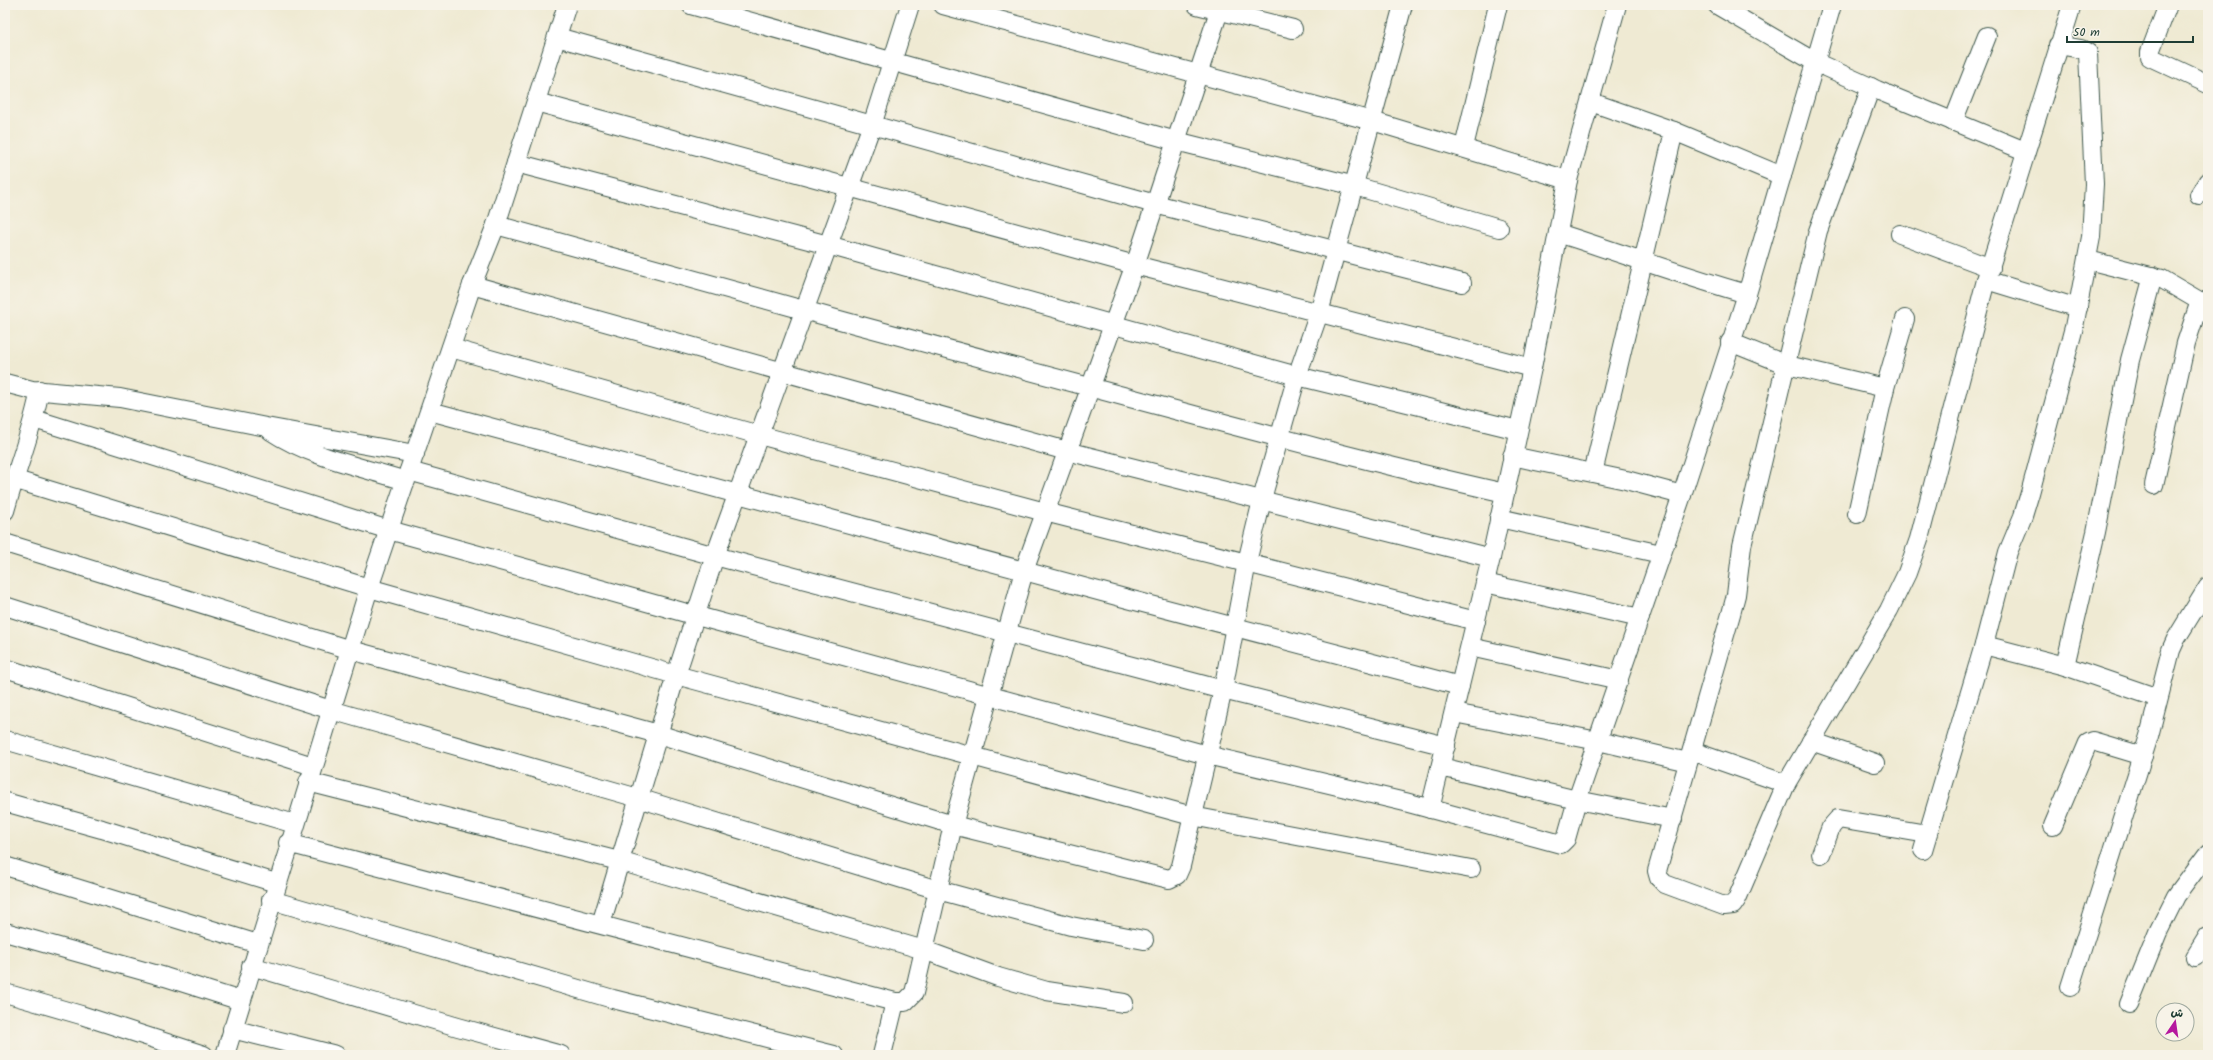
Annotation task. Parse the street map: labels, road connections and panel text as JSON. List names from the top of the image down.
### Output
{
  "scale_bar": "50 m",
  "north": "top"
}
